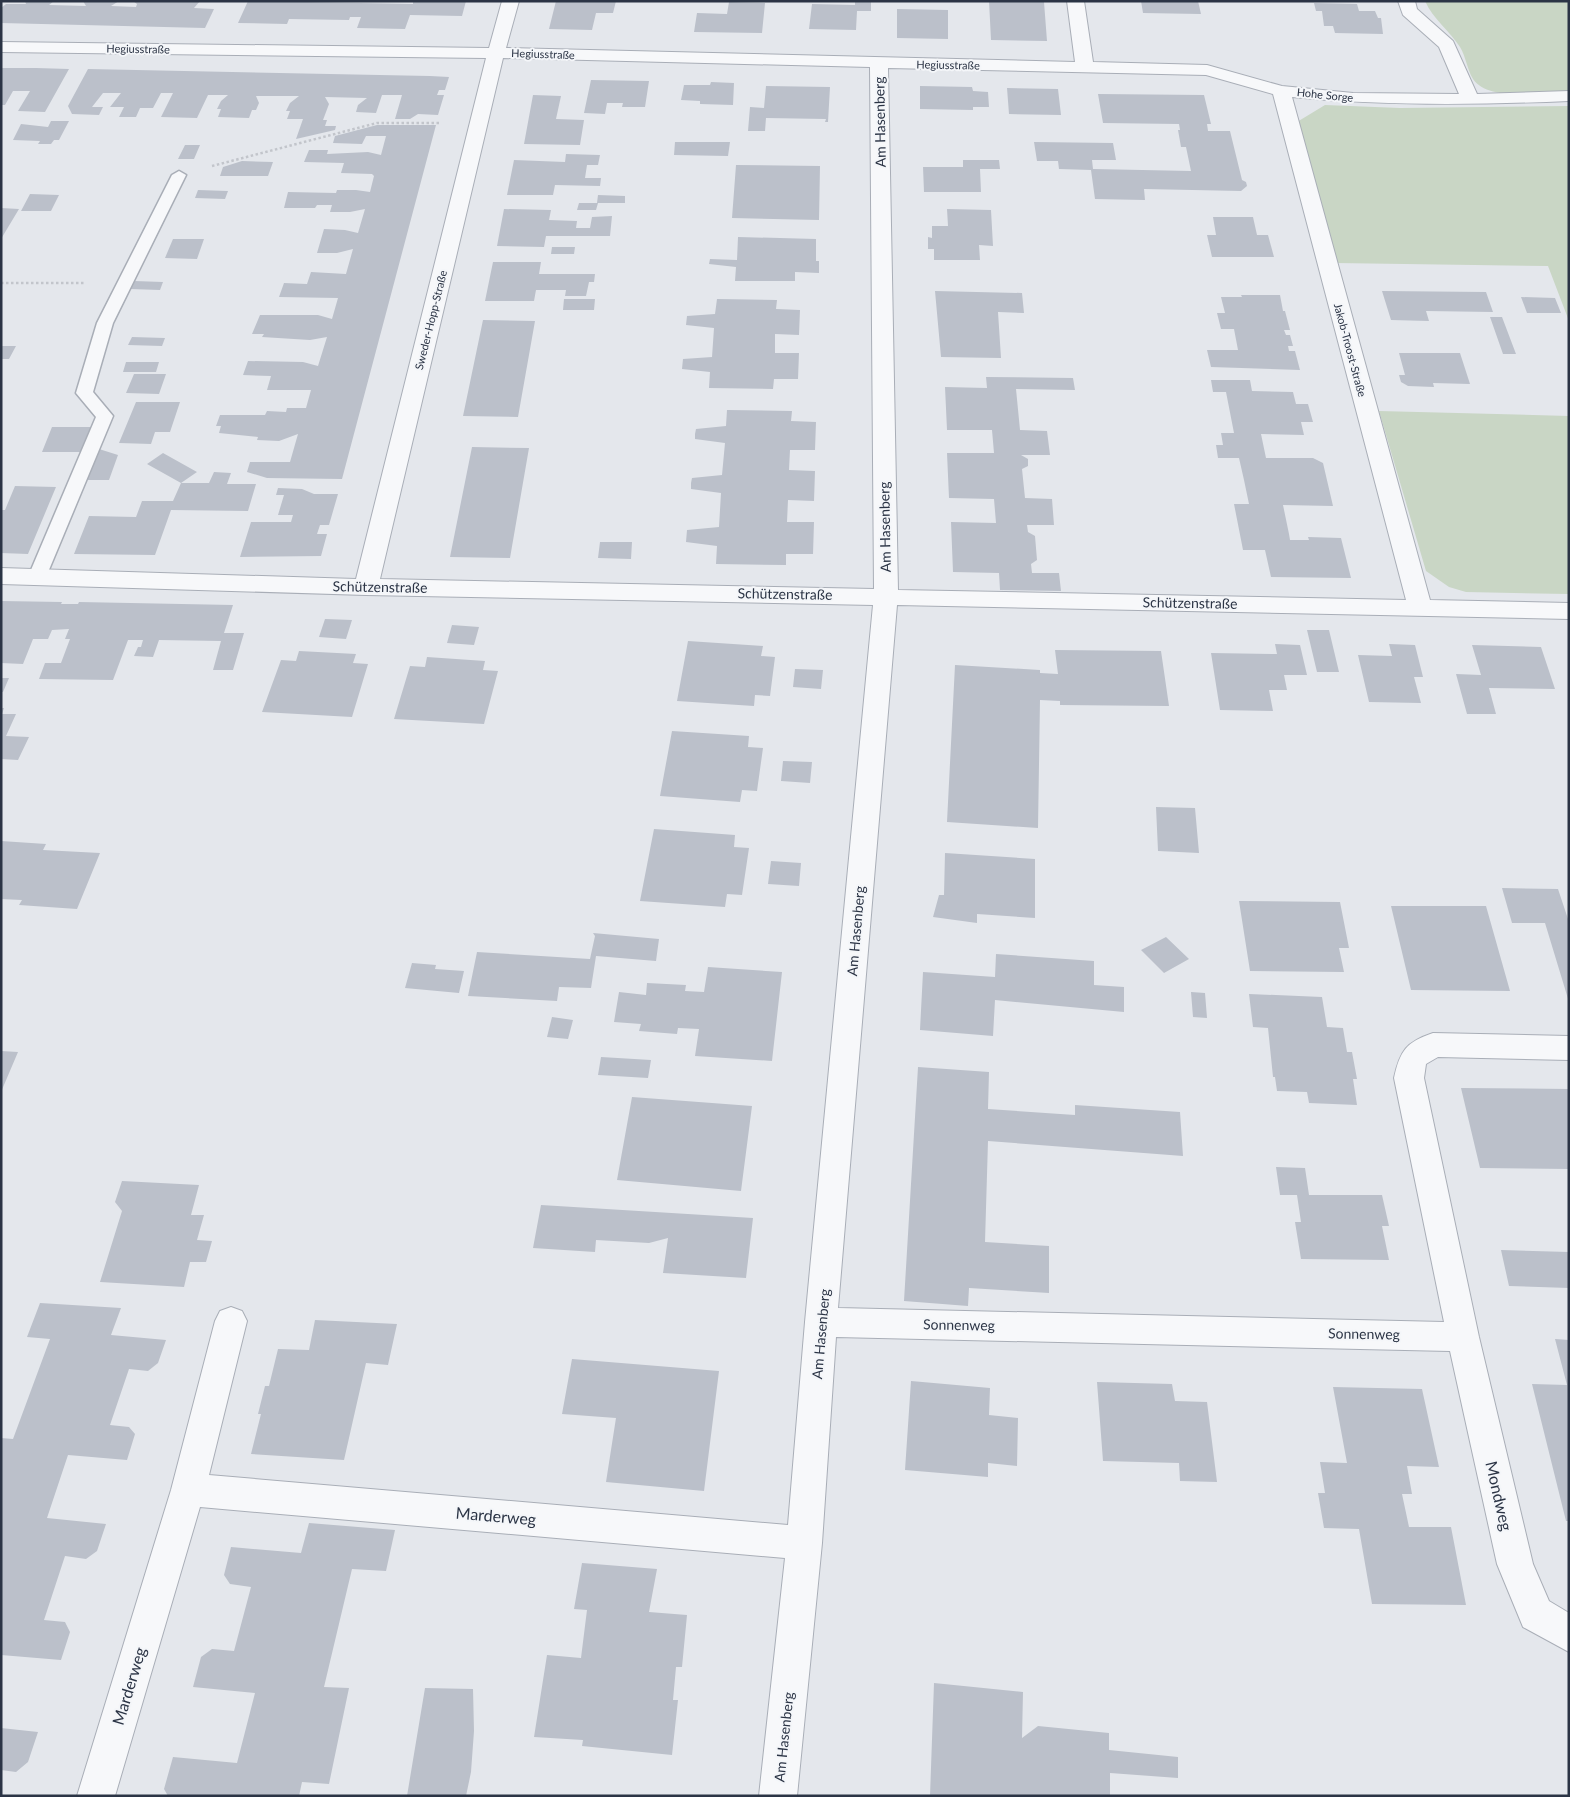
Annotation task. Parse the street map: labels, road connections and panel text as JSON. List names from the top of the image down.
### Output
{
  "streets": {
    "street": [
      "Hegiusstraße",
      "Hohe Sorge",
      "Am Hasenberg",
      "Sweder-Hopp-Straße",
      "Jakob-Troost-Straße",
      "Schützenstraße",
      "Sonnenweg",
      "Mondweg",
      "Marderweg"
    ]
  },
  "crossings": [
    ["Hegiusstraße", "Hohe Sorge"],
    ["Hegiusstraße", "Am Hasenberg"],
    ["Hegiusstraße", "Sweder-Hopp-Straße"],
    ["Hohe Sorge", "Jakob-Troost-Straße"],
    ["Am Hasenberg", "Schützenstraße"],
    ["Am Hasenberg", "Sonnenweg"],
    ["Am Hasenberg", "Marderweg"],
    ["Sweder-Hopp-Straße", "Schützenstraße"],
    ["Jakob-Troost-Straße", "Schützenstraße"],
    ["Sonnenweg", "Mondweg"]
  ]
}
